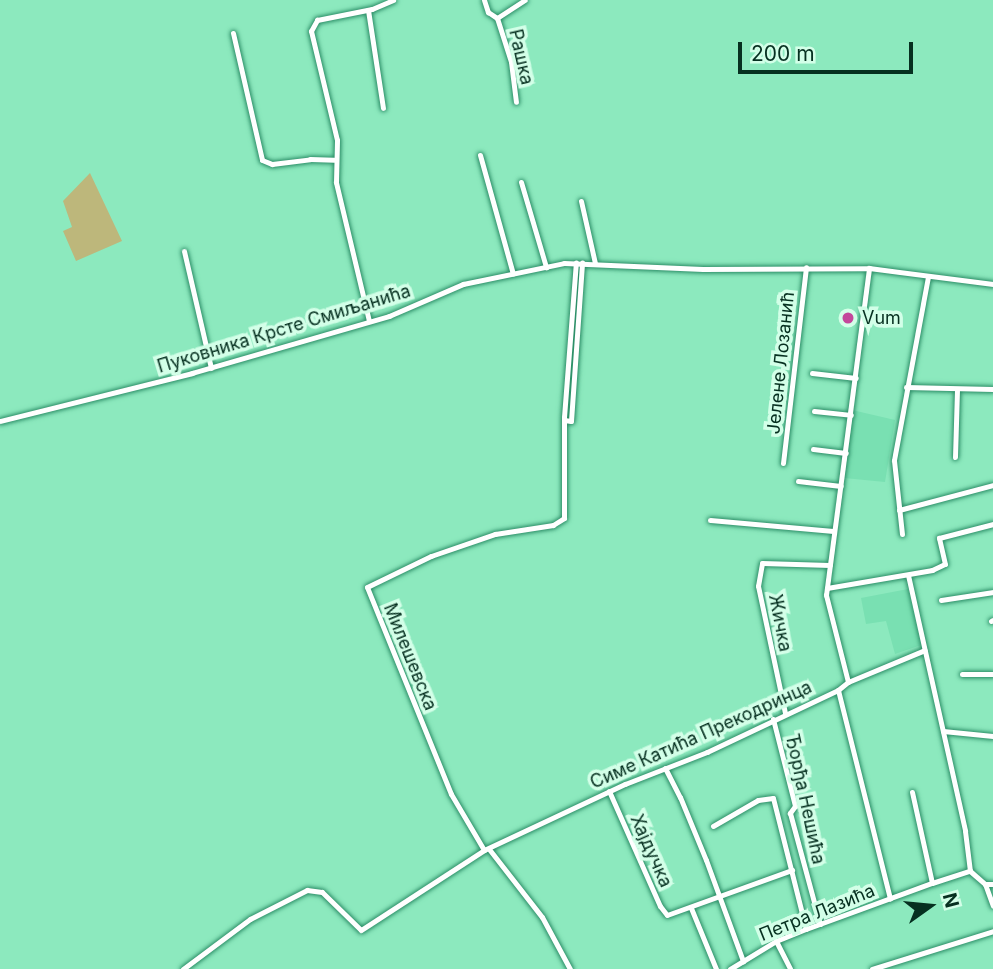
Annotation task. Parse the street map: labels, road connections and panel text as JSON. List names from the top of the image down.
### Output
{
  "streets": {
    "street": [
      "Рашка",
      "Пуковника Крсте Смиљанића",
      "Јелене Лозанић",
      "Жичка",
      "Милешевска",
      "Симе Катића Прекодринца",
      "Ђорђа Нешића",
      "Хајдучка",
      "Петра Лазића"
    ]
  },
  "crossings": [
    ["Пуковника Крсте Смиљанића", "Јелене Лозанић"],
    ["Пуковника Крсте Смиљанића", "Милешевска"],
    ["Жичка", "Симе Катића Прекодринца"],
    ["Милешевска", "Симе Катића Прекодринца"],
    ["Симе Катића Прекодринца", "Ђорђа Нешића"],
    ["Симе Катића Прекодринца", "Хајдучка"],
    ["Ђорђа Нешића", "Петра Лазића"]
  ],
  "places": ["Vum"],
  "scale_bar": "200 m",
  "north": "right"
}
